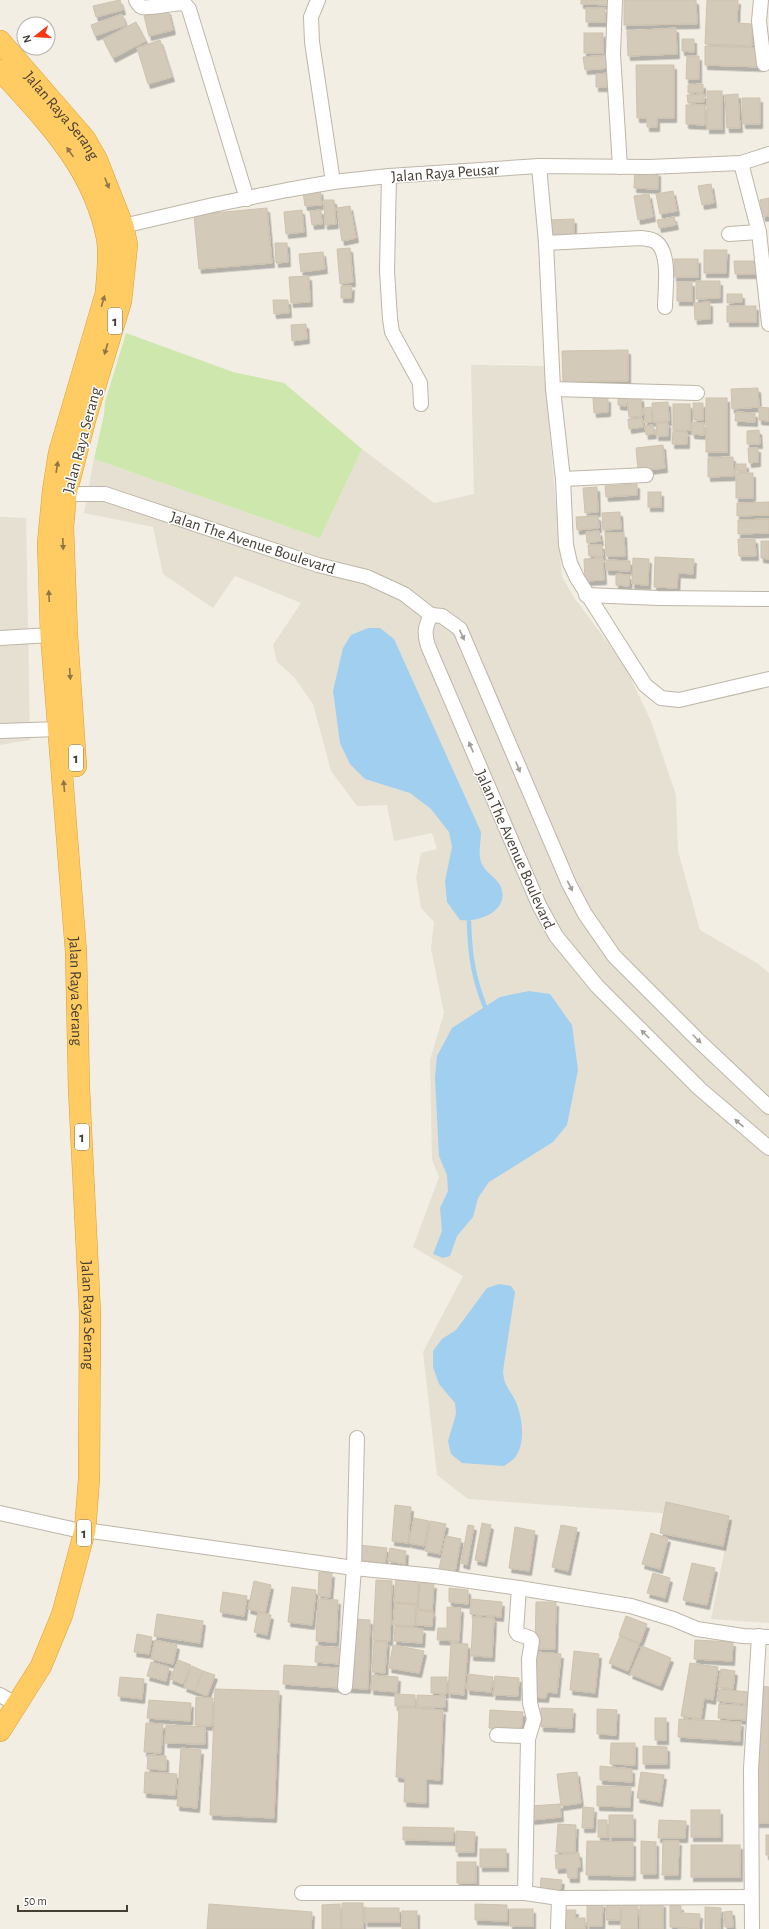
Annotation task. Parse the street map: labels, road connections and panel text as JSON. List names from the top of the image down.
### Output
{
  "streets": {
    "highway": ["Jalan Raya Serang", "1"],
    "street": ["Jalan Raya Peusar", "Jalan The Avenue Boulevard"]
  },
  "crossings": [
    ["Jalan Raya Serang", "Jalan Raya Peusar"],
    ["Jalan Raya Serang", "Jalan The Avenue Boulevard"]
  ],
  "scale_bar": "50 m",
  "north": "left"
}
